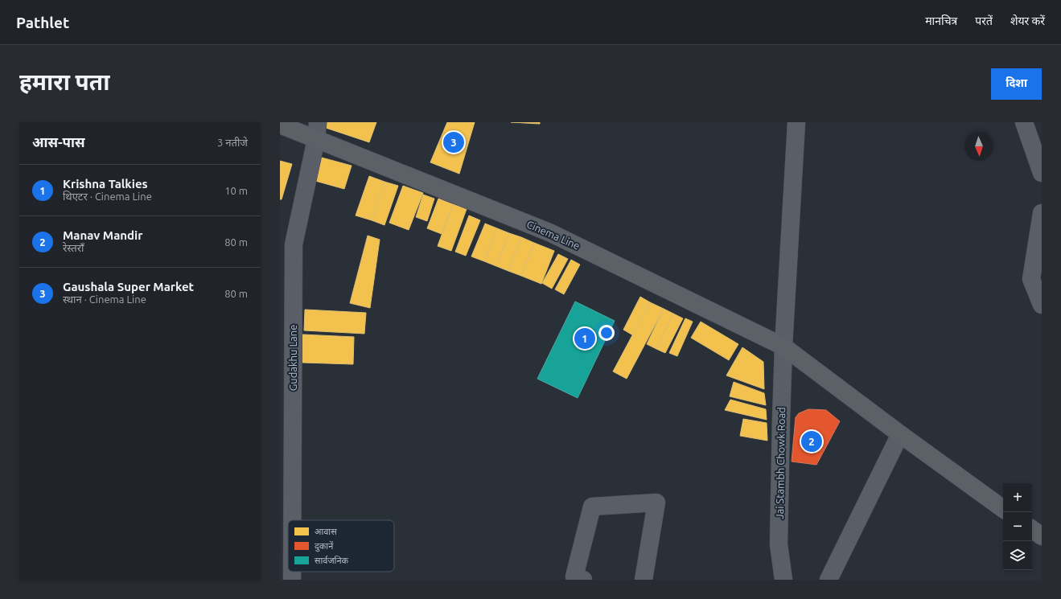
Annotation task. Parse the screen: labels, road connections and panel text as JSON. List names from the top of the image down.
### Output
{
  "streets": {
    "main road": ["Cinema Line"],
    "street": ["Gudakhu Lane", "Jai Stambh Chowk Road"]
  },
  "crossings": [
    ["Cinema Line", "Gudakhu Lane"],
    ["Cinema Line", "Jai Stambh Chowk Road"]
  ],
  "legend": ["आवास", "दुकानें", "सार्वजनिक"],
  "north": "bottom",
  "page": {
    "header": "Pathlet",
    "nav": ["मानचित्र", "परतें", "शेयर करें"],
    "buttons": "दिशा",
    "title": "हमारा पता",
    "heading": ["आस-पास", "3 नतीजे"],
    "pins": ["3", "1", "2"],
    "list": [
      {
        "mark": "1",
        "name": "Krishna Talkies",
        "note": "थिएटर · Cinema Line",
        "value": "10 m"
      },
      {
        "mark": "2",
        "name": "Manav Mandir",
        "note": "रेस्तराँ",
        "value": "80 m"
      },
      {
        "mark": "3",
        "name": "Gaushala Super Market",
        "note": "स्थान · Cinema Line",
        "value": "80 m"
      }
    ],
    "map_buttons": ["+", "−"]
  }
}
